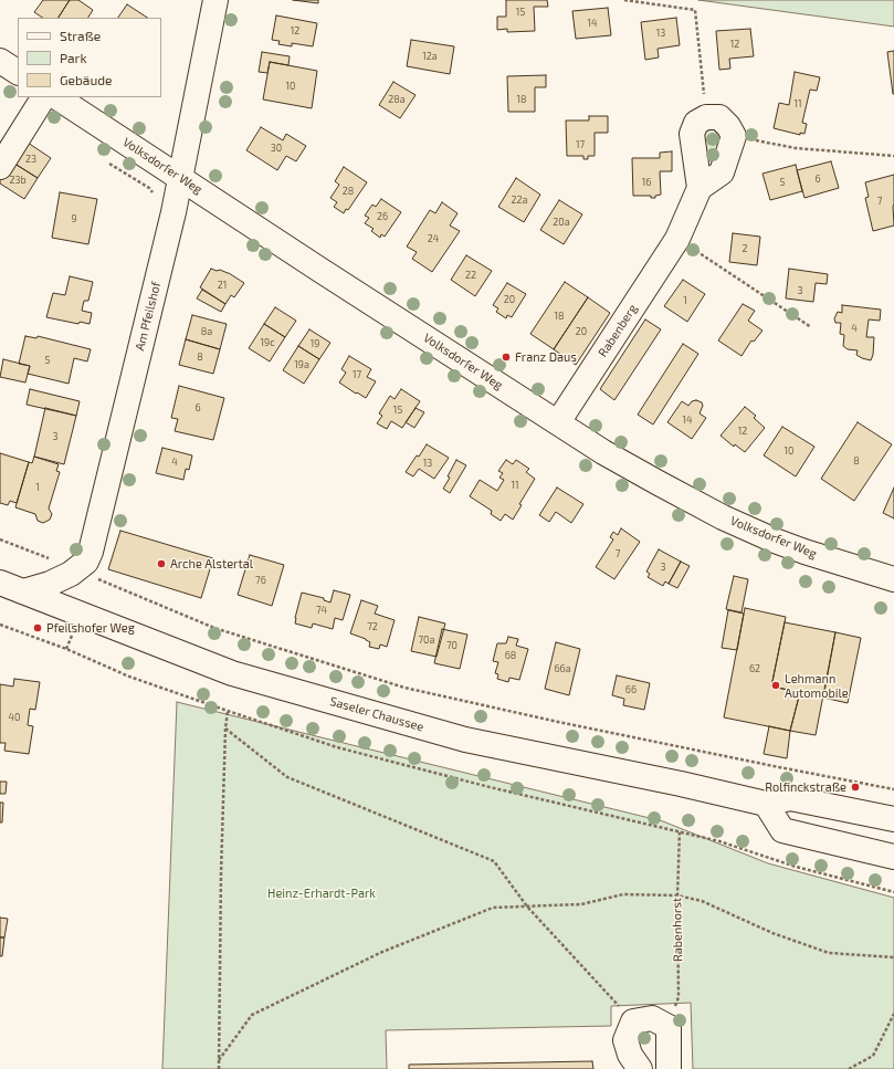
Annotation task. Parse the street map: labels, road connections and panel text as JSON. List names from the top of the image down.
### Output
{
  "streets": {
    "street": [
      "Volksdorfer Weg",
      "Am Pfeilshof",
      "Rabenberg",
      "Saseler Chaussee"
    ],
    "path": ["Rabenhorst"]
  },
  "crossings": [
    ["Volksdorfer Weg", "Am Pfeilshof"],
    ["Volksdorfer Weg", "Rabenberg"],
    ["Am Pfeilshof", "Saseler Chaussee"]
  ],
  "parks": ["Heinz-Erhardt-Park"],
  "places": [
    "Franz Daus",
    "Arche Alstertal",
    "Pfeilshofer Weg",
    "Lehmann Automobile",
    "Rolfinckstraße"
  ],
  "house_numbers": [
    "15",
    "14",
    "12",
    "13",
    "12",
    "12a",
    "10",
    "28a",
    "18",
    "11",
    "17",
    "30",
    "23",
    "6",
    "23b",
    "16",
    "5",
    "28",
    "22a",
    "7",
    "26",
    "9",
    "20a",
    "24",
    "2",
    "22",
    "21",
    "3",
    "20",
    "1",
    "18",
    "4",
    "8a",
    "20",
    "19c",
    "19",
    "8",
    "5",
    "19a",
    "17",
    "6",
    "15",
    "14",
    "12",
    "3",
    "10",
    "8",
    "4",
    "13",
    "11",
    "1",
    "7",
    "3",
    "76",
    "74",
    "72",
    "70a",
    "70",
    "68",
    "66a",
    "62",
    "66",
    "40"
  ],
  "legend": ["Straße", "Park", "Gebäude"]
}
